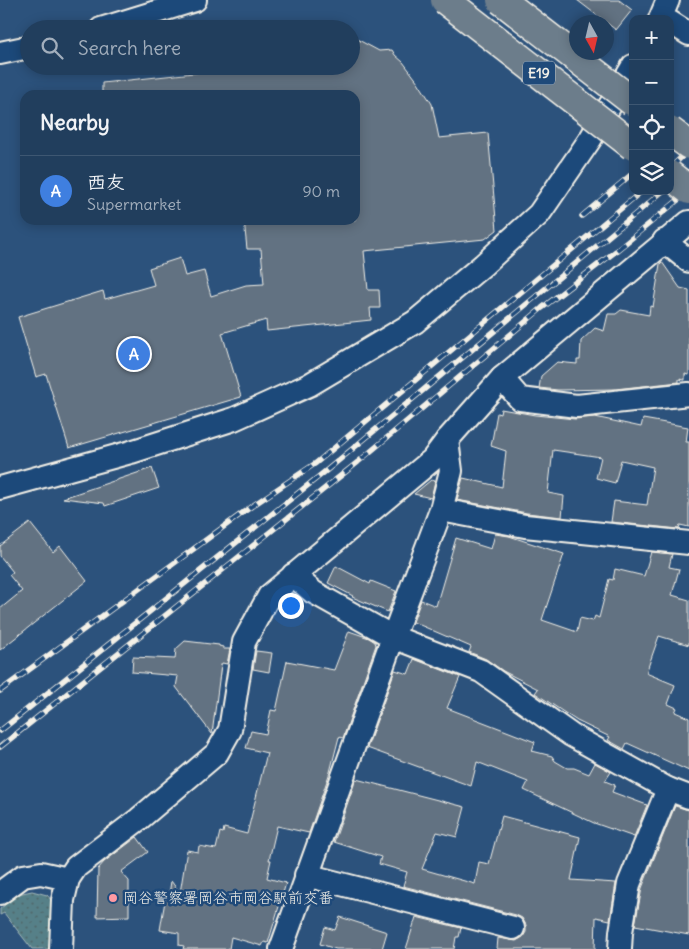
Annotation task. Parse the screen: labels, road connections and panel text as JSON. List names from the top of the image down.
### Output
{
  "streets": {
    "highway": ["E19"]
  },
  "places": ["岡谷警察署岡谷市岡谷駅前交番"],
  "north": "bottom",
  "page": {
    "map_buttons": ["+", "−"],
    "search": "Search here",
    "heading": "Nearby",
    "list": [
      {
        "mark": "A",
        "name": "西友",
        "note": "Supermarket",
        "value": "90 m"
      }
    ],
    "pins": "A"
  }
}
